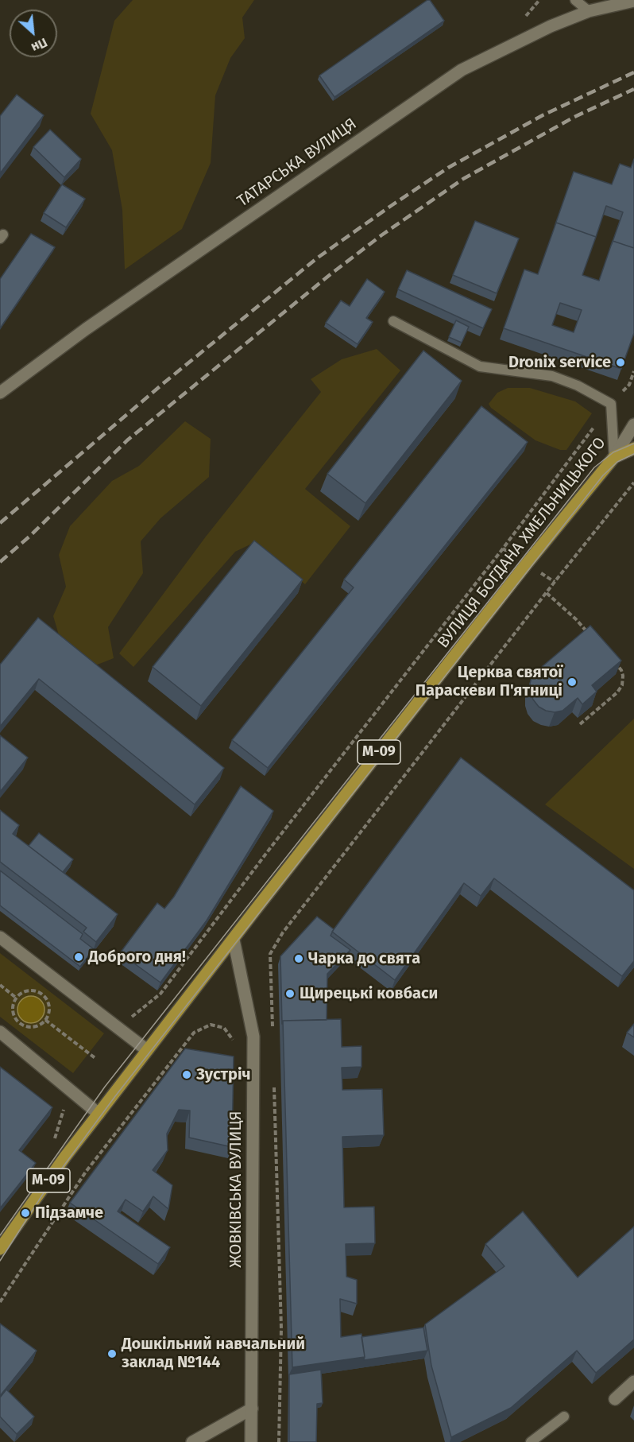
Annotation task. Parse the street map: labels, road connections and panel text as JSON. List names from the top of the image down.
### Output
{
  "streets": {
    "main road": ["ВУЛИЦЯ БОГДАНА ХМЕЛЬНИЦЬКОГО", "М-09"],
    "street": ["ТАТАРСЬКА ВУЛИЦЯ", "ЖОВКІВСЬКА ВУЛИЦЯ"]
  },
  "crossings": [
    ["ВУЛИЦЯ БОГДАНА ХМЕЛЬНИЦЬКОГО", "М-09"],
    ["ВУЛИЦЯ БОГДАНА ХМЕЛЬНИЦЬКОГО", "ЖОВКІВСЬКА ВУЛИЦЯ"]
  ],
  "places": [
    "Dronix service",
    "Церква святої Параскеви П'ятниці",
    "Доброго дня!",
    "Чарка до святa",
    "Щирецькі ковбаси",
    "Зустріч",
    "Підзамче",
    "Дошкільний навчальний заклад №144"
  ],
  "north": "bottom right"
}
